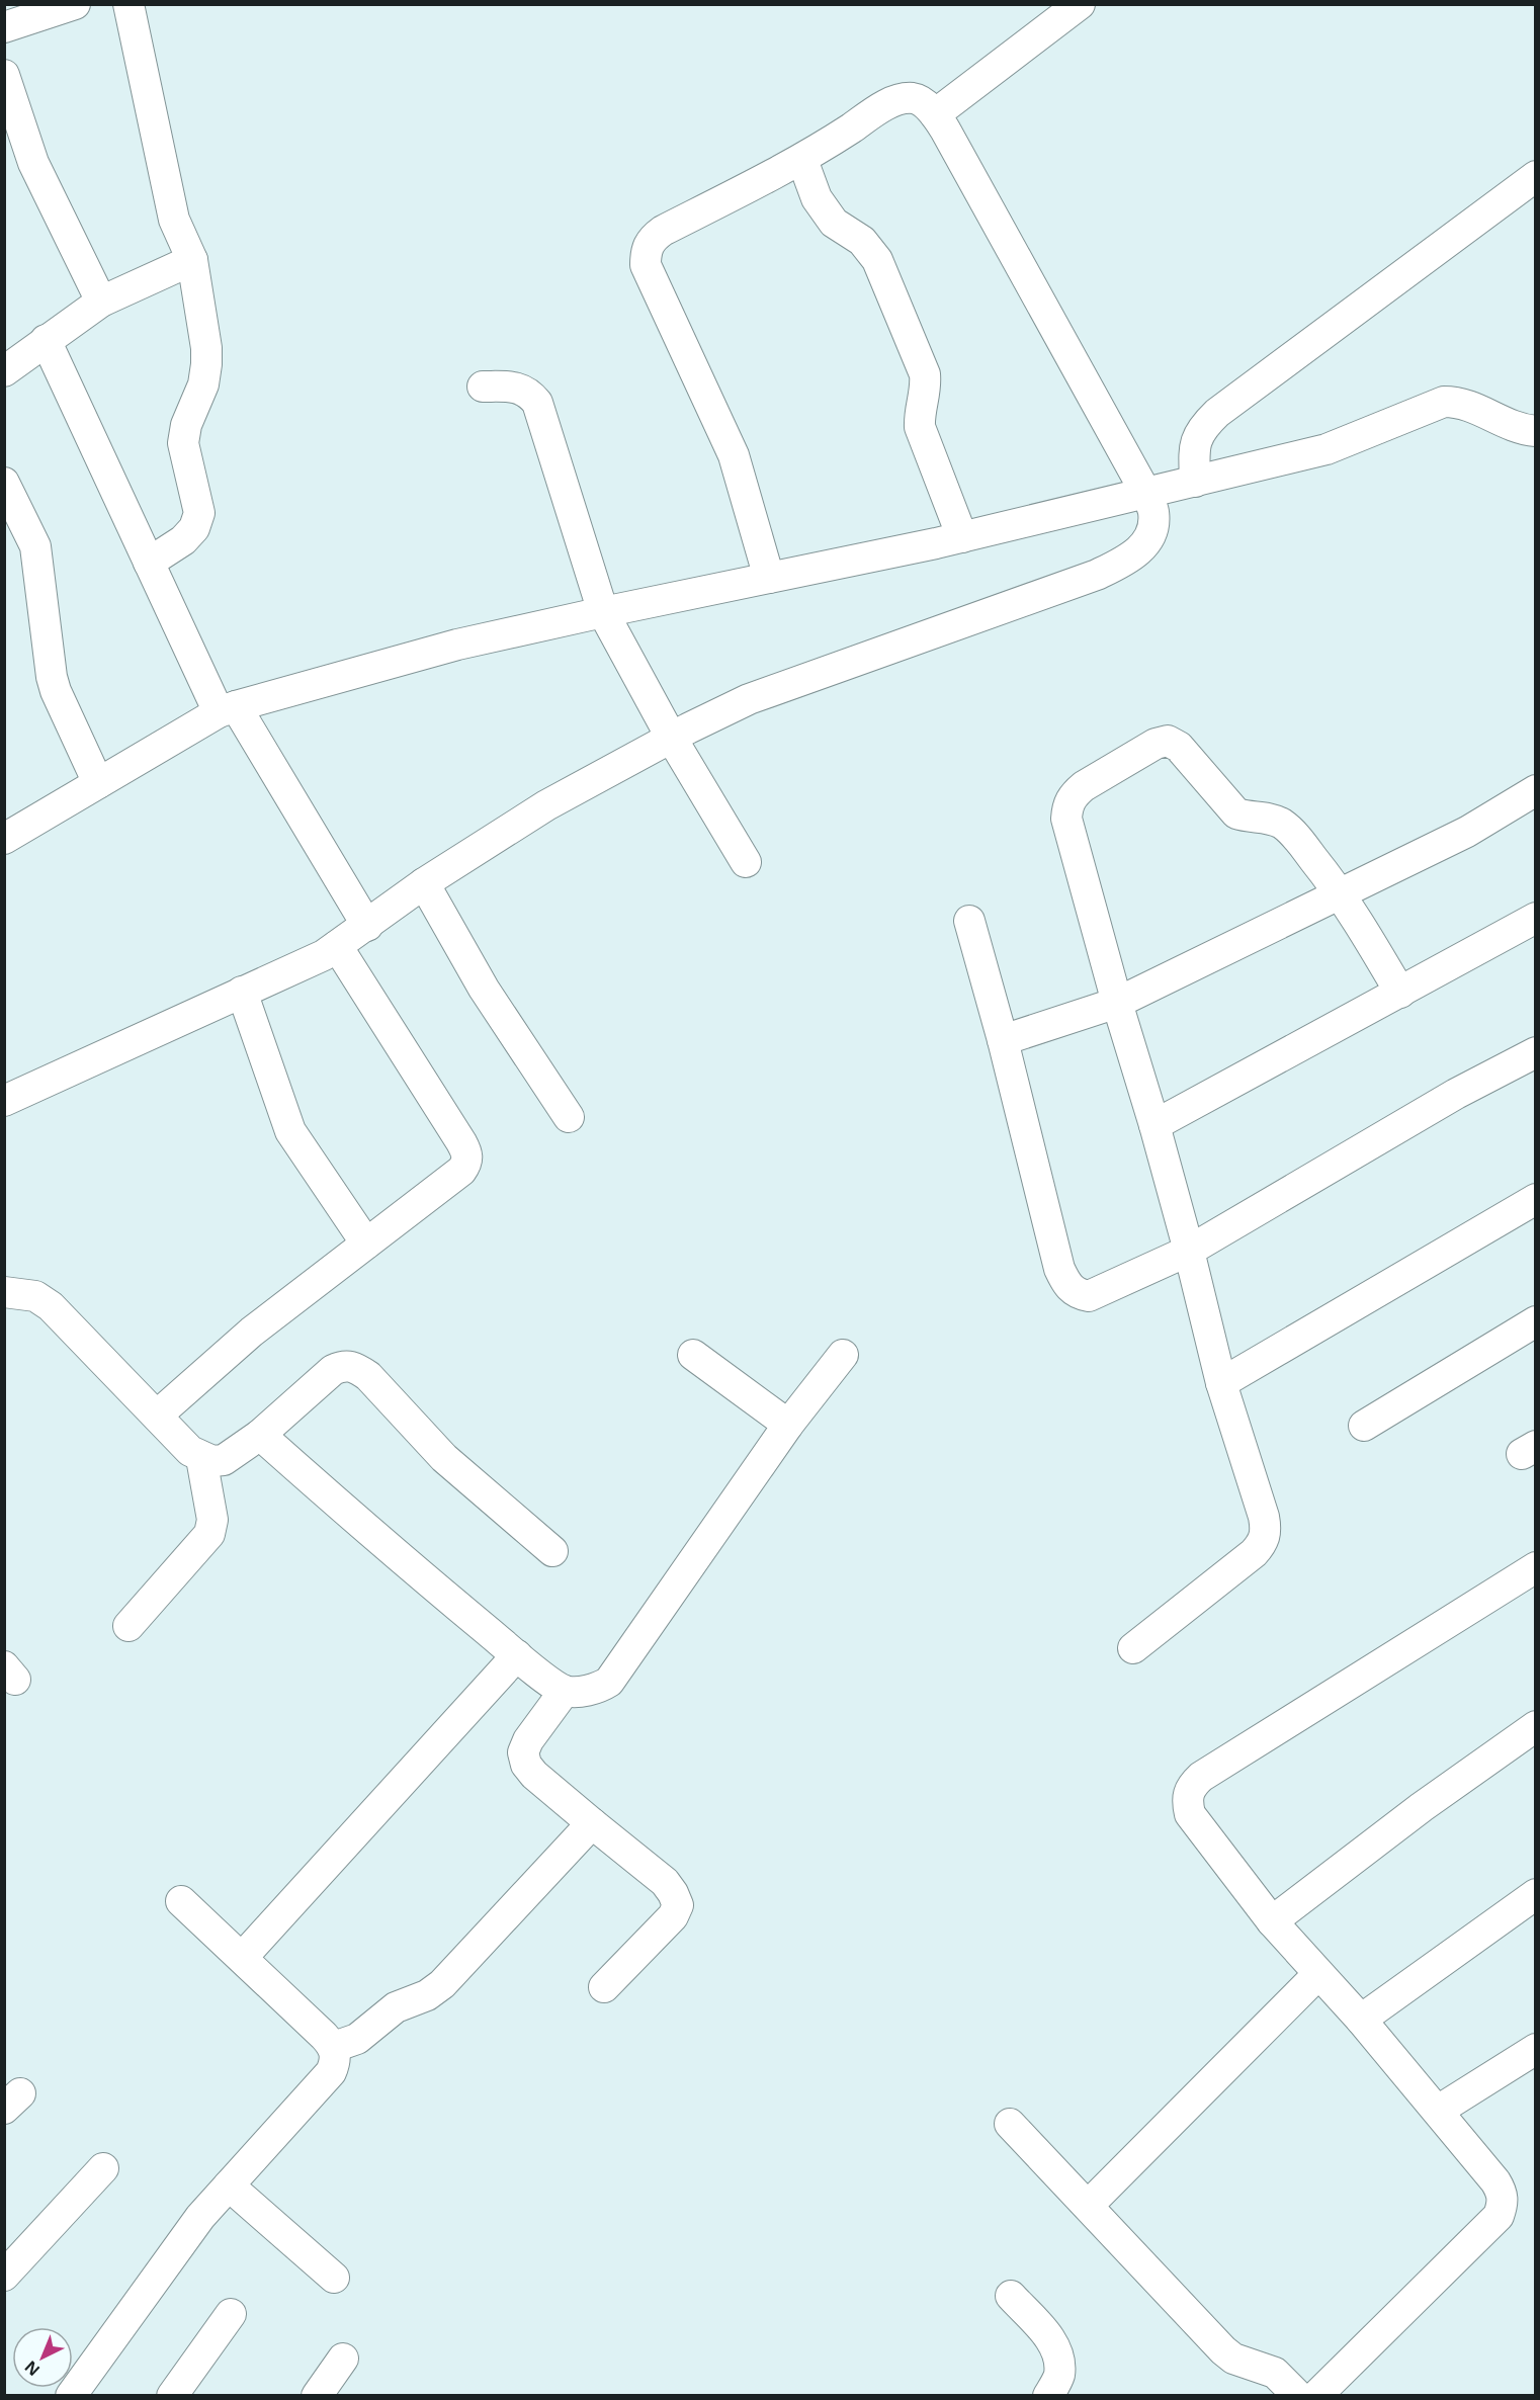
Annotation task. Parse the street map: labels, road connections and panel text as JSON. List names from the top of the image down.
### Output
{
  "north": "bottom left"
}
